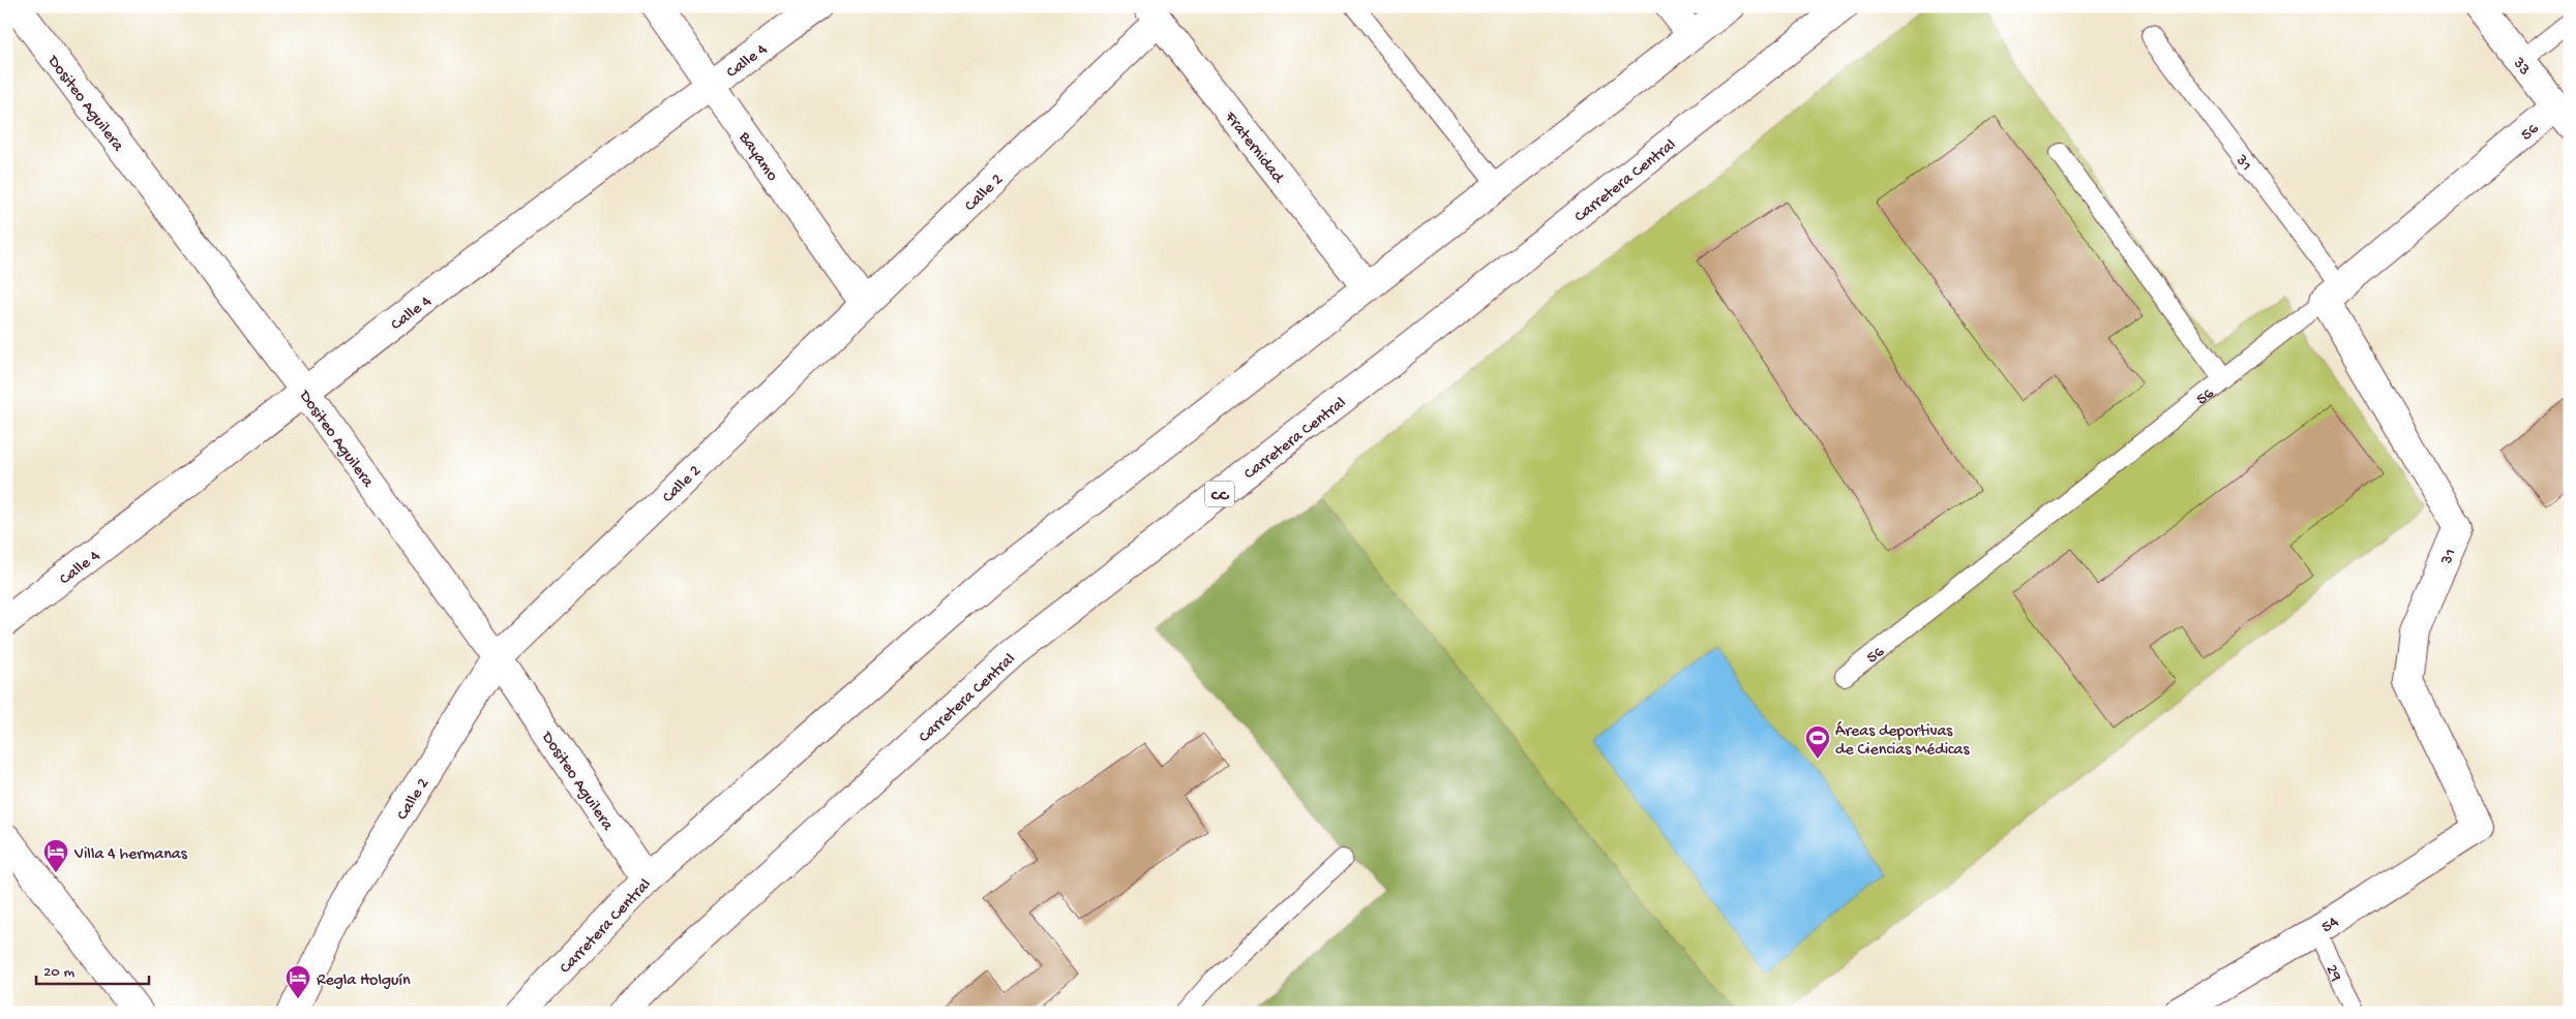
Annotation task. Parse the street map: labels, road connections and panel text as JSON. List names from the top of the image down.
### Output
{
  "streets": {
    "street": [
      "Calle 4",
      "33",
      "Dositeo Aguilera",
      "56",
      "Fraternidad",
      "Bayamo",
      "31",
      "Carretera Central",
      "Calle 2",
      "CC",
      "54"
    ],
    "lane": ["29"]
  },
  "crossings": [
    ["Calle 4", "Dositeo Aguilera"],
    ["Calle 4", "Bayamo"],
    ["33", "56"],
    ["Dositeo Aguilera", "Carretera Central"],
    ["Dositeo Aguilera", "Calle 2"],
    ["56", "31"],
    ["Fraternidad", "Carretera Central"],
    ["Fraternidad", "Calle 2"],
    ["Bayamo", "Calle 2"],
    ["31", "54"],
    ["54", "29"]
  ],
  "places": {
    "sports": ["Áreas deportivas de Ciencias Médicas"],
    "hotel": ["Villa 4 hermanas", "Regla Holguín"]
  },
  "scale_bar": "20 m"
}
